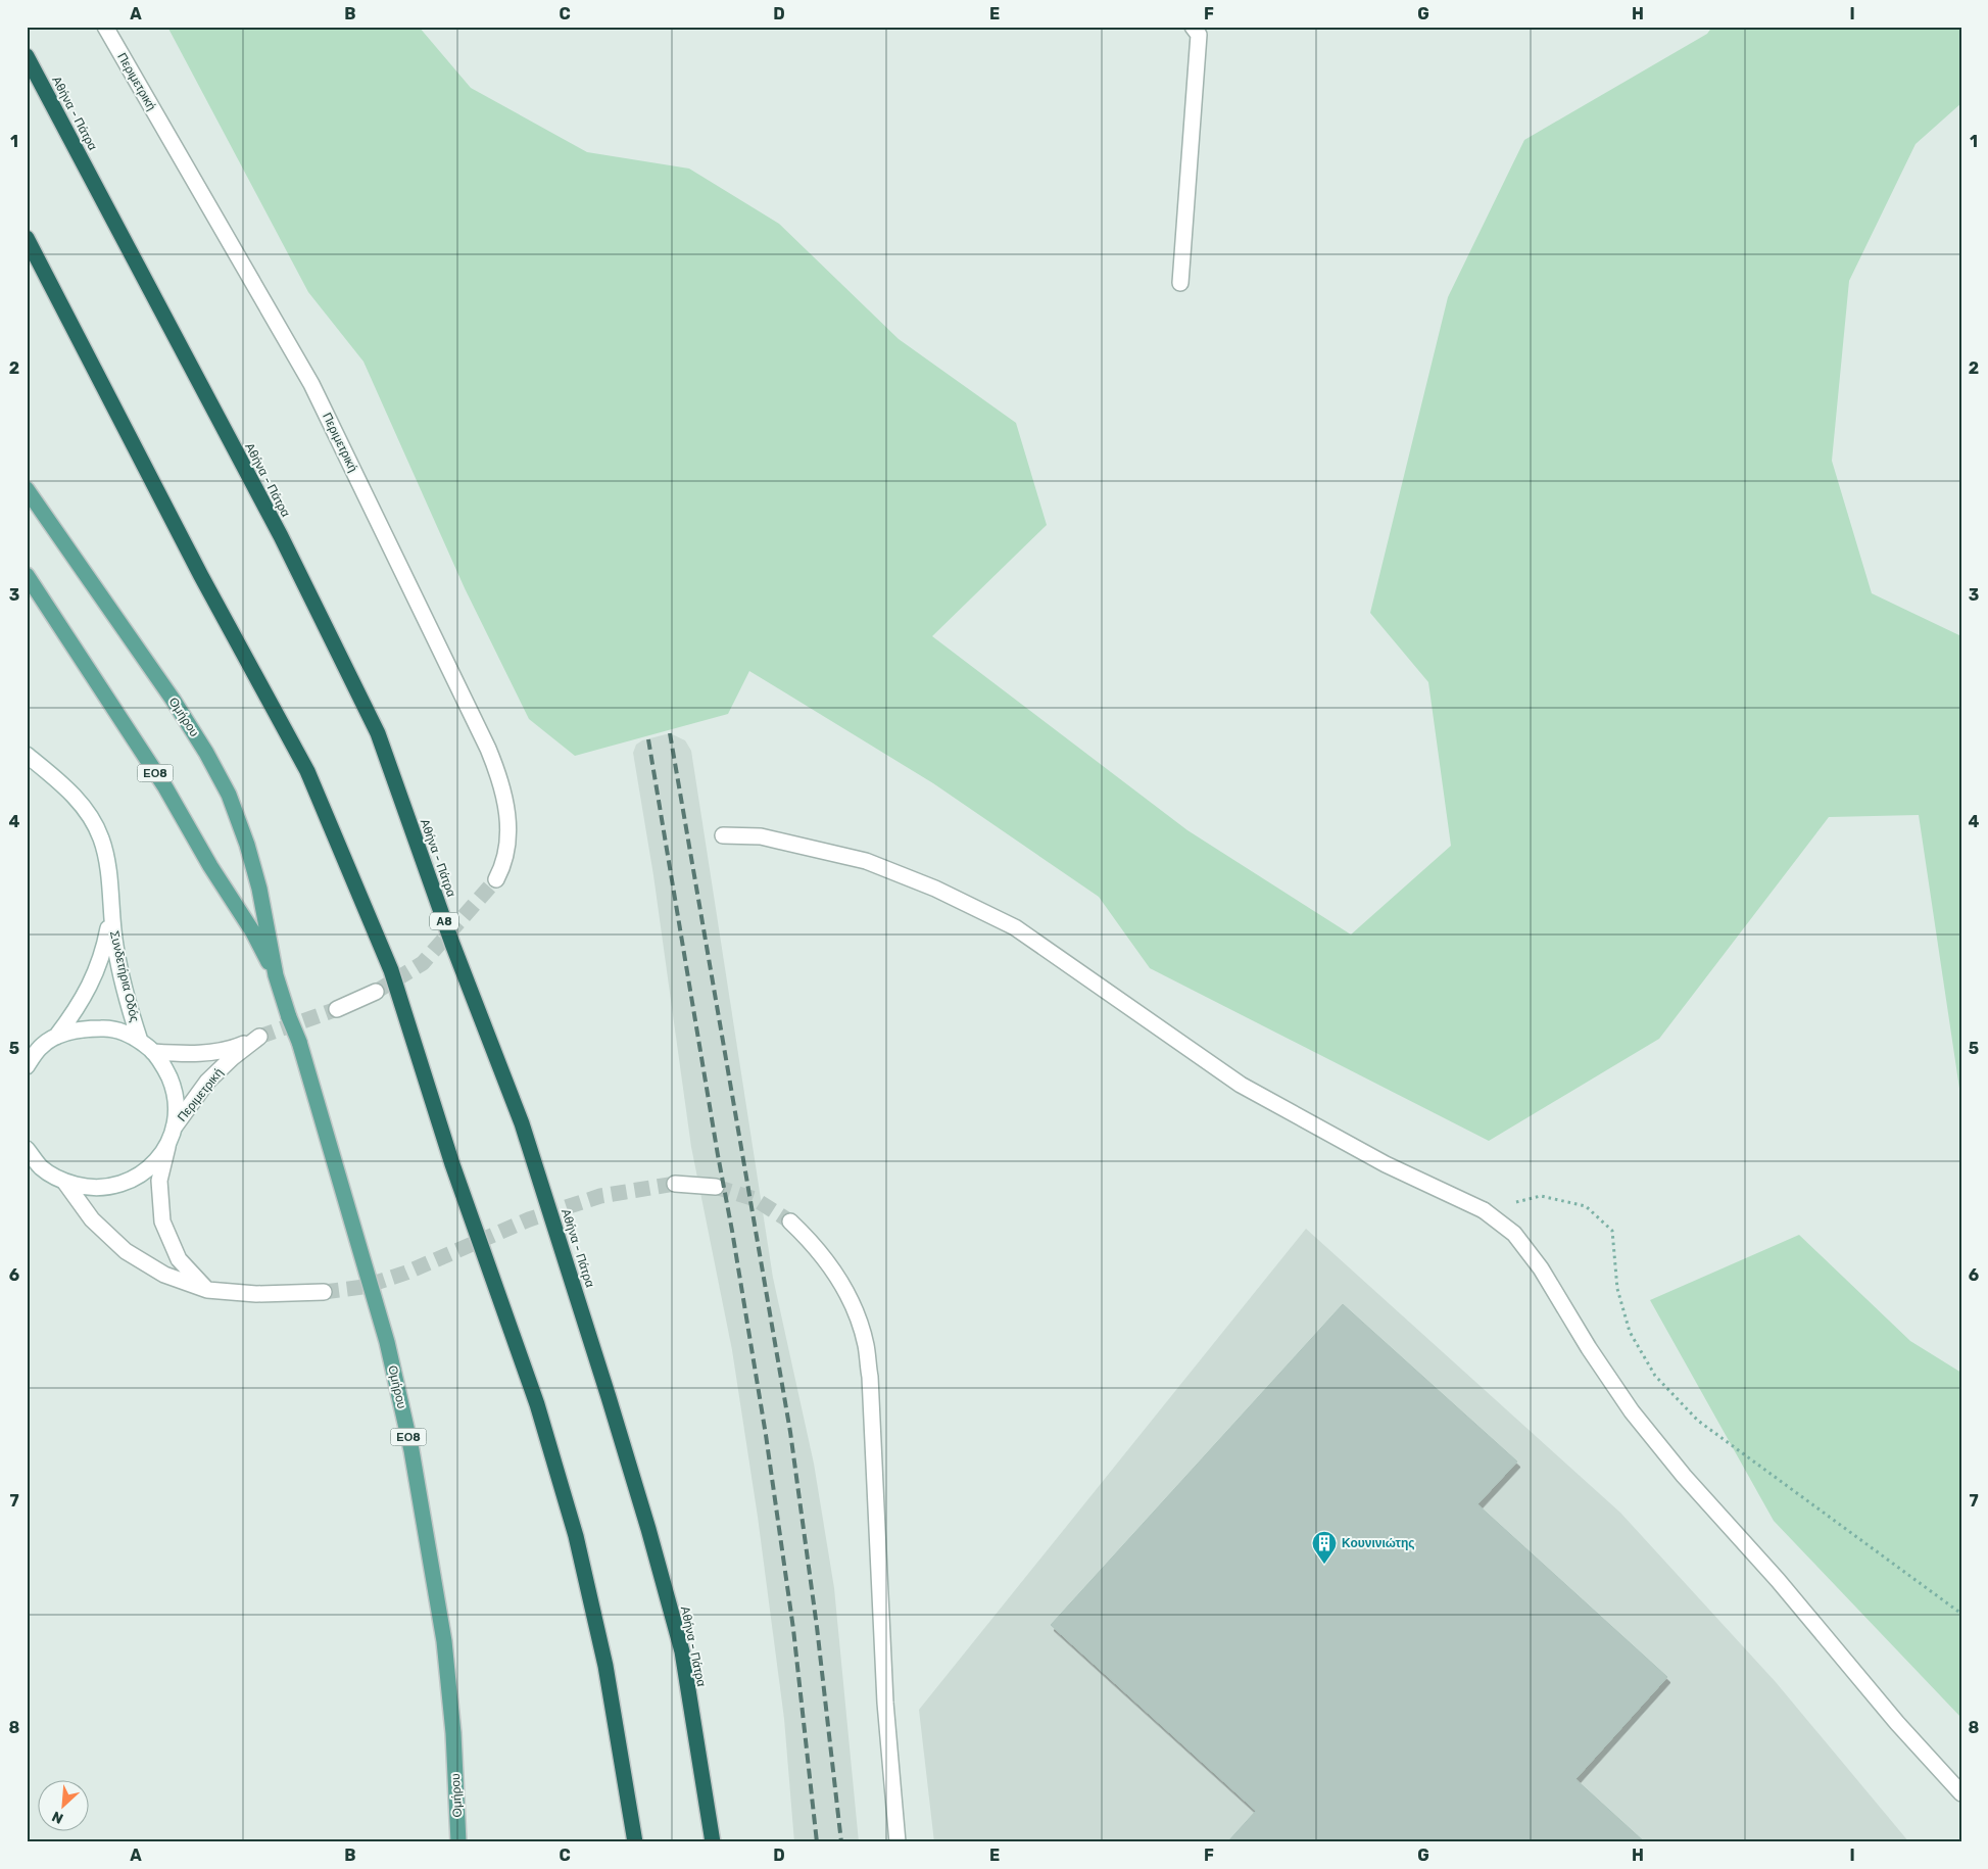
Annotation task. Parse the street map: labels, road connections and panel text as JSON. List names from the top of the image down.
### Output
{
  "streets": {
    "highway": ["Αθήνα - Πάτρα", "Α8"],
    "main road": ["Ομήρου", "ΕΟ8"],
    "street": ["Περιμετρική", "Συνδετήρια Οδός"]
  },
  "places": {
    "building": ["Κουνινιώτης"]
  },
  "north": "bottom left",
  "grid": {
    "columns": [
      "A",
      "B",
      "C",
      "D",
      "E",
      "F",
      "G",
      "H",
      "I"
    ],
    "rows": [
      "1",
      "2",
      "3",
      "4",
      "5",
      "6",
      "7",
      "8"
    ]
  }
}
